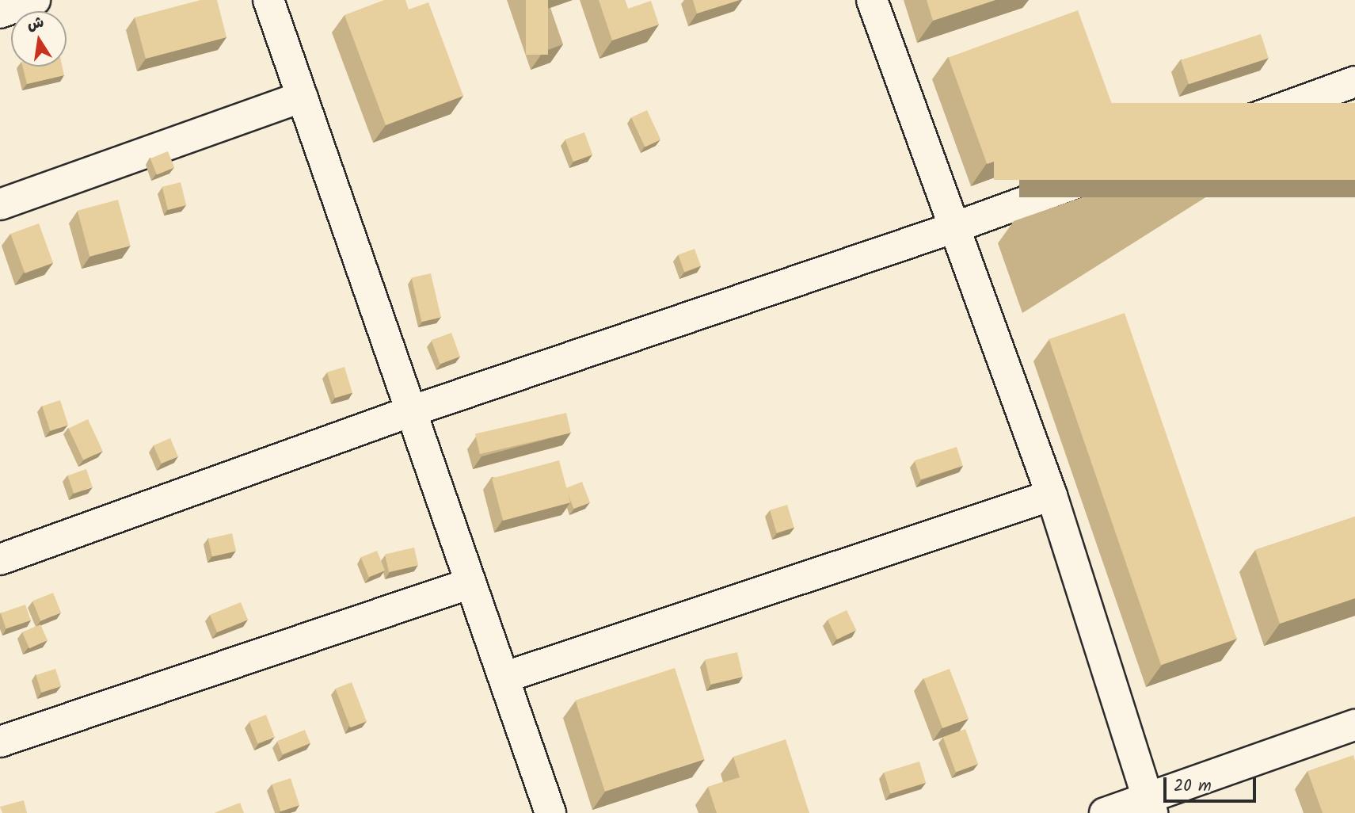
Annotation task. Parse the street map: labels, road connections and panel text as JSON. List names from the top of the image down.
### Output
{
  "scale_bar": "20 m",
  "north": "top"
}
